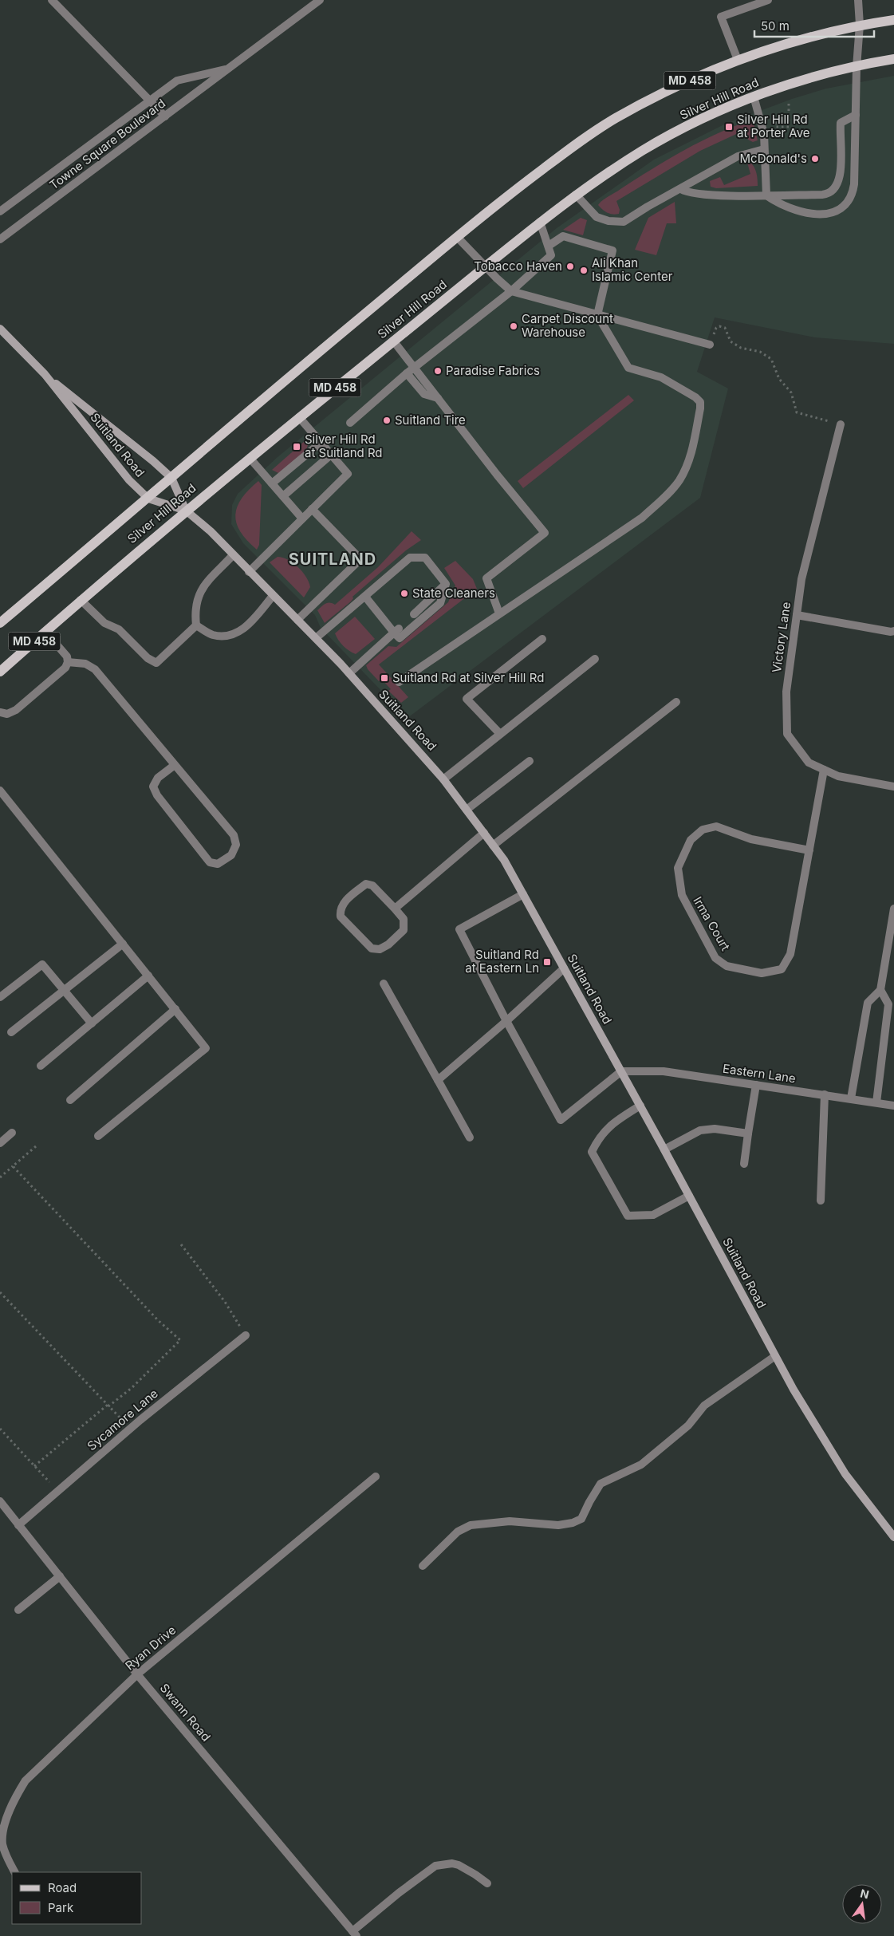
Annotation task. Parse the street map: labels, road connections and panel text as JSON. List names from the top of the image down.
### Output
{
  "streets": {
    "main road": ["MD 458", "Silver Hill Road", "Suitland Road"],
    "street": [
      "Towne Square Boulevard",
      "Victory Lane",
      "Irma Court",
      "Eastern Lane",
      "Sycamore Lane",
      "Ryan Drive",
      "Swann Road"
    ]
  },
  "crossings": [
    ["Silver Hill Road", "Suitland Road"],
    ["Suitland Road", "Eastern Lane"],
    ["Victory Lane", "Irma Court"],
    ["Sycamore Lane", "Swann Road"],
    ["Ryan Drive", "Swann Road"]
  ],
  "districts": ["SUITLAND"],
  "places": {
    "transit": [
      "Silver Hill Rd at Porter Ave",
      "Silver Hill Rd at Suitland Rd",
      "Suitland Rd at Silver Hill Rd",
      "Suitland Rd at Eastern Ln"
    ],
    "other": [
      "McDonald's",
      "Tobacco Haven",
      "Ali Khan Islamic Center",
      "Carpet Discount Warehouse",
      "Paradise Fabrics",
      "Suitland Tire",
      "State Cleaners"
    ]
  },
  "legend": ["Road", "Park"],
  "scale_bar": "50 m",
  "north": "top"
}
